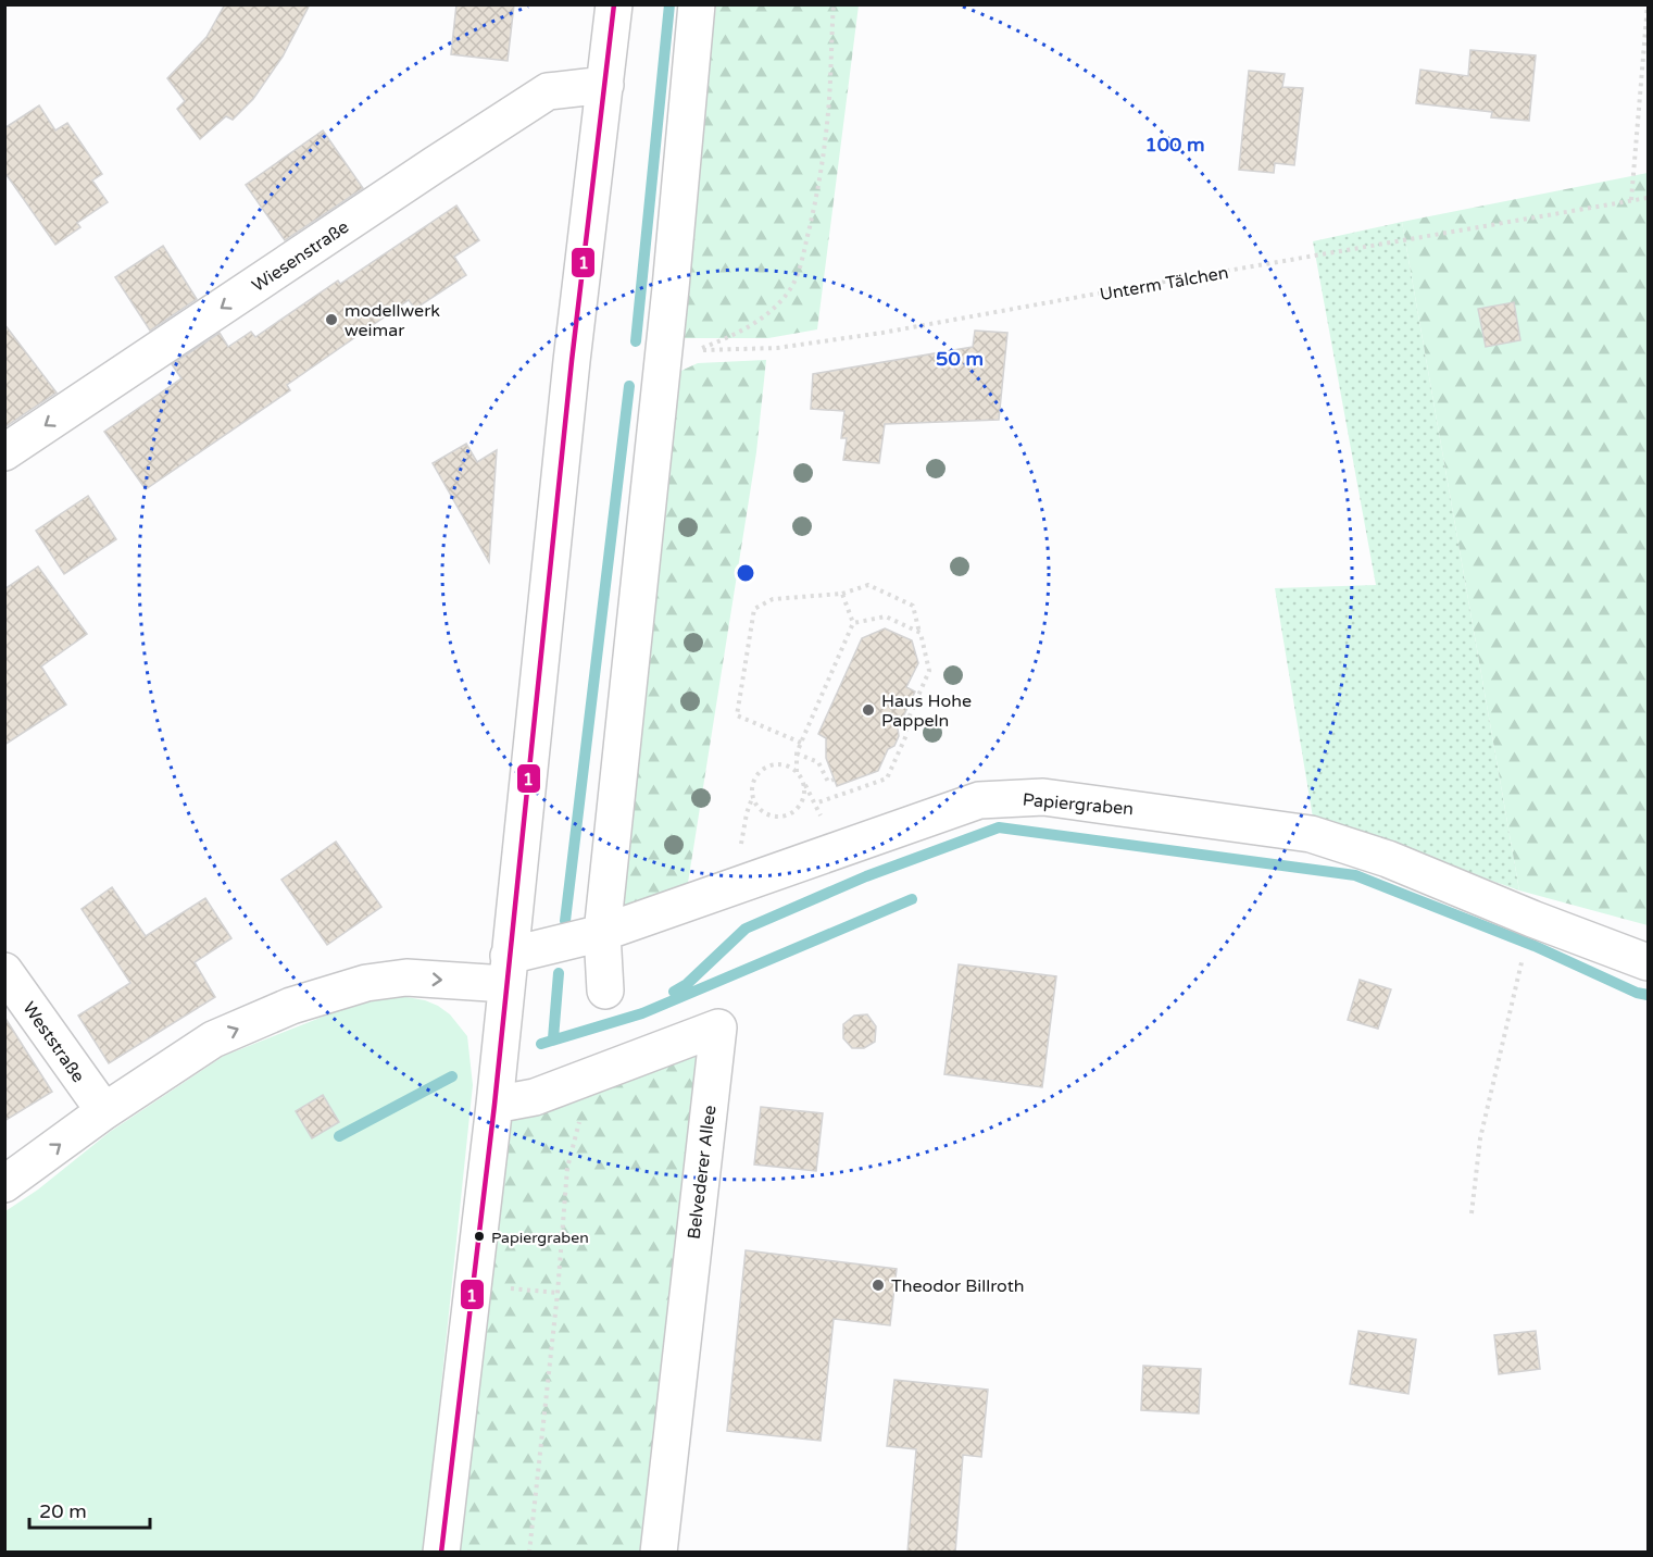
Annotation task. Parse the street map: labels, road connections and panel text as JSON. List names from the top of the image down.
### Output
{
  "streets": {
    "street": [
      "Wiesenstraße",
      "Papiergraben",
      "Weststraße",
      "Belvederer Allee"
    ],
    "path": ["Unterm Tälchen"]
  },
  "crossings": [
    ["Papiergraben", "Weststraße"]
  ],
  "one_way": ["Wiesenstraße"],
  "places": [
    "modellwerk weimar",
    "Haus Hohe Pappeln",
    "Papiergraben",
    "Theodor Billroth"
  ],
  "lines": ["transit line 1"],
  "scale_bar": "20 m",
  "rings": ["100 m", "50 m"]
}
